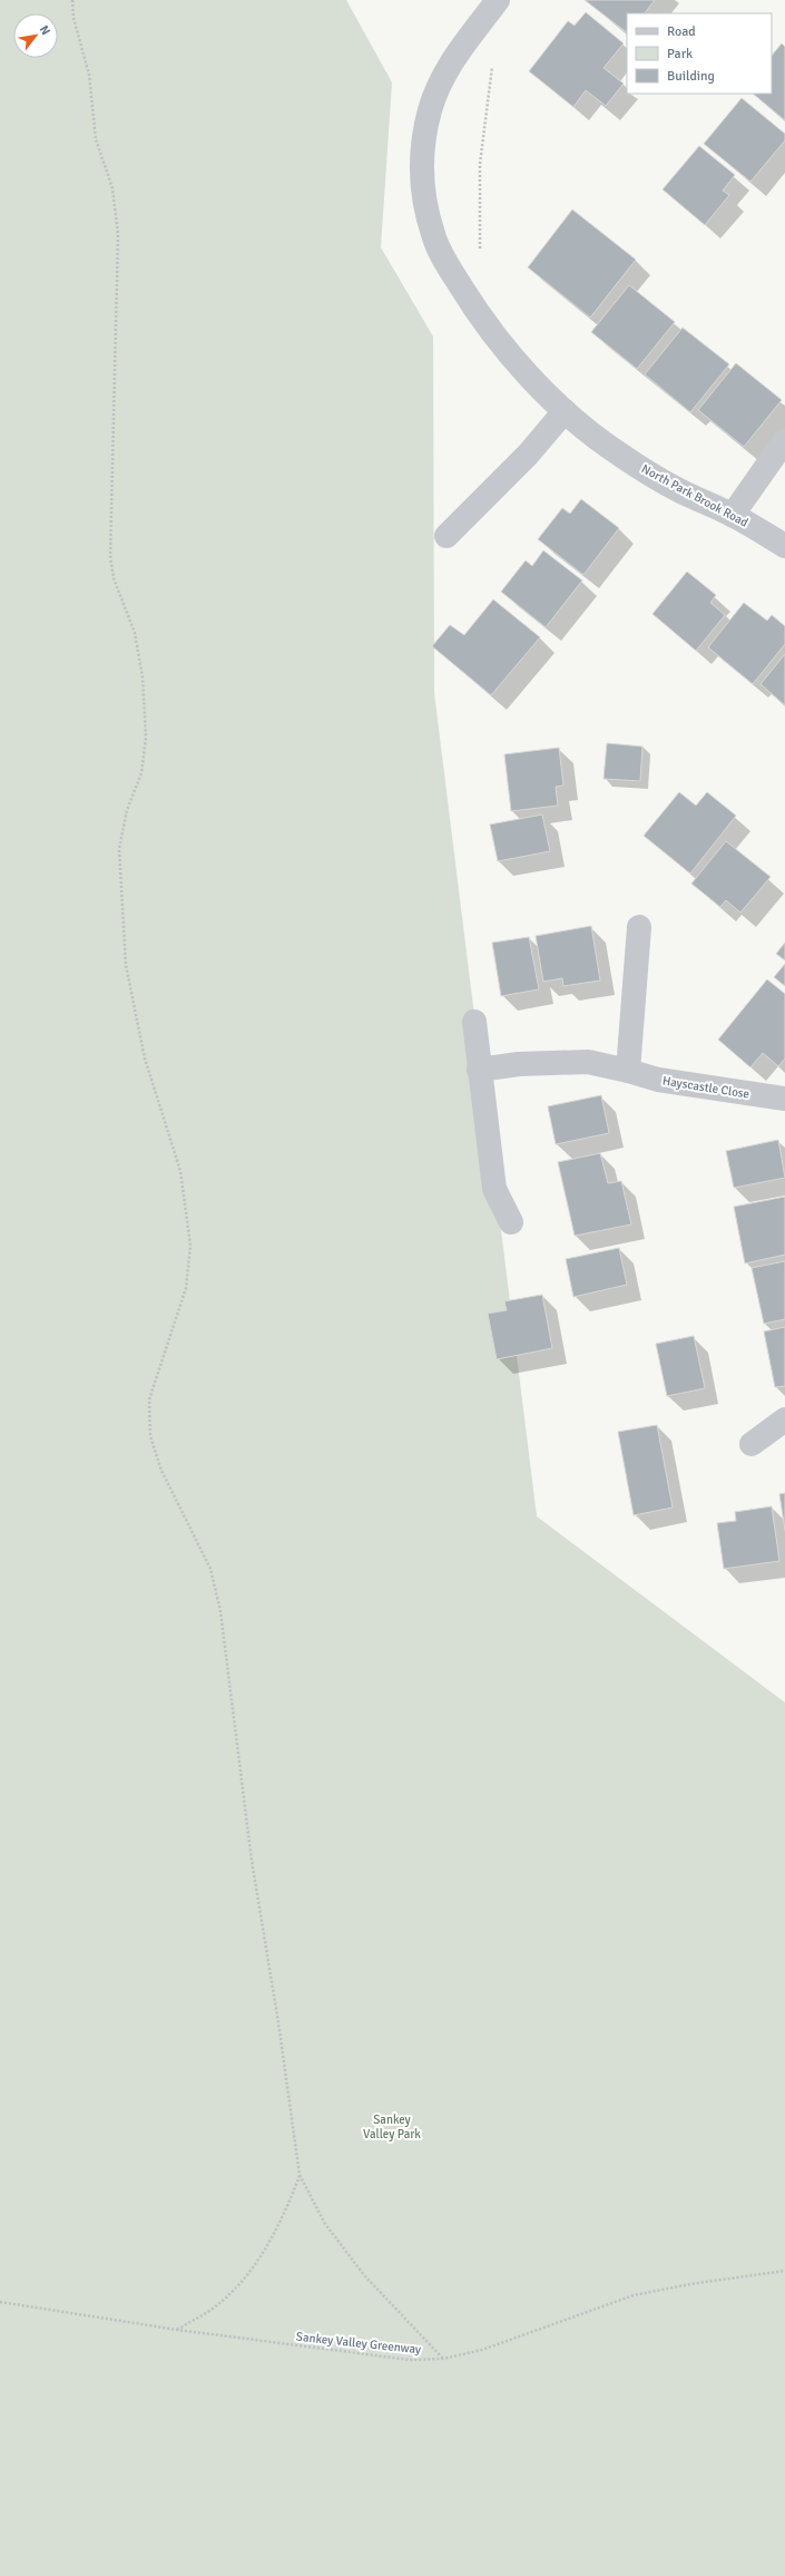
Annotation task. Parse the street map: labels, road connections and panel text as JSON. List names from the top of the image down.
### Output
{
  "streets": {
    "street": ["North Park Brook Road", "Hayscastle Close"],
    "path": ["Sankey Valley Greenway"]
  },
  "parks": ["Sankey Valley Park"],
  "legend": ["Road", "Park", "Building"],
  "north": "top right"
}
